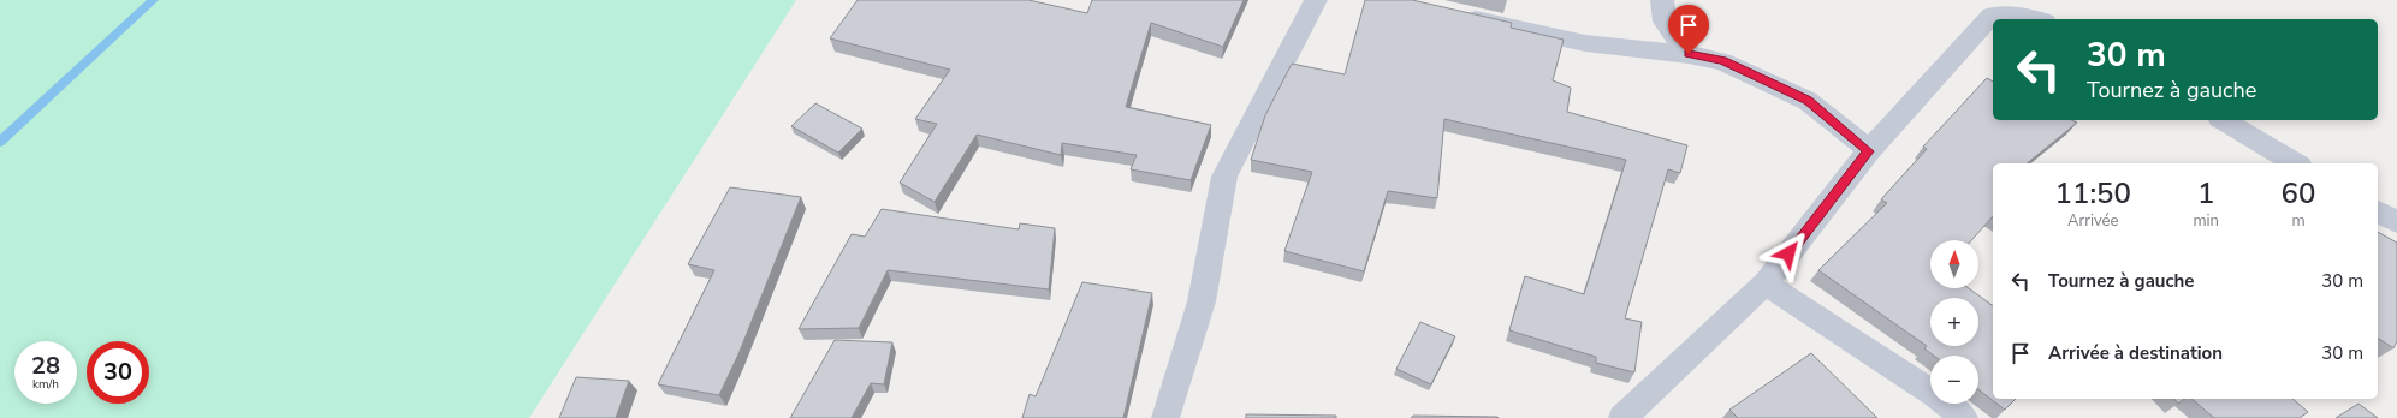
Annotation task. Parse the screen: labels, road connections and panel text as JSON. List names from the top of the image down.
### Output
{
  "north": "top",
  "page": {
    "turn": ["30 m", "Tournez à gauche"],
    "eta": [
      "11:50",
      "Arrivée",
      "1",
      "min",
      "60",
      "m"
    ],
    "map_buttons": ["+", "−"],
    "list": [
      {
        "name": "Tournez à gauche",
        "value": "30 m"
      },
      {
        "name": "Arrivée à destination",
        "value": "30 m"
      }
    ],
    "speed": "28 km/h",
    "limit": "30"
  }
}
